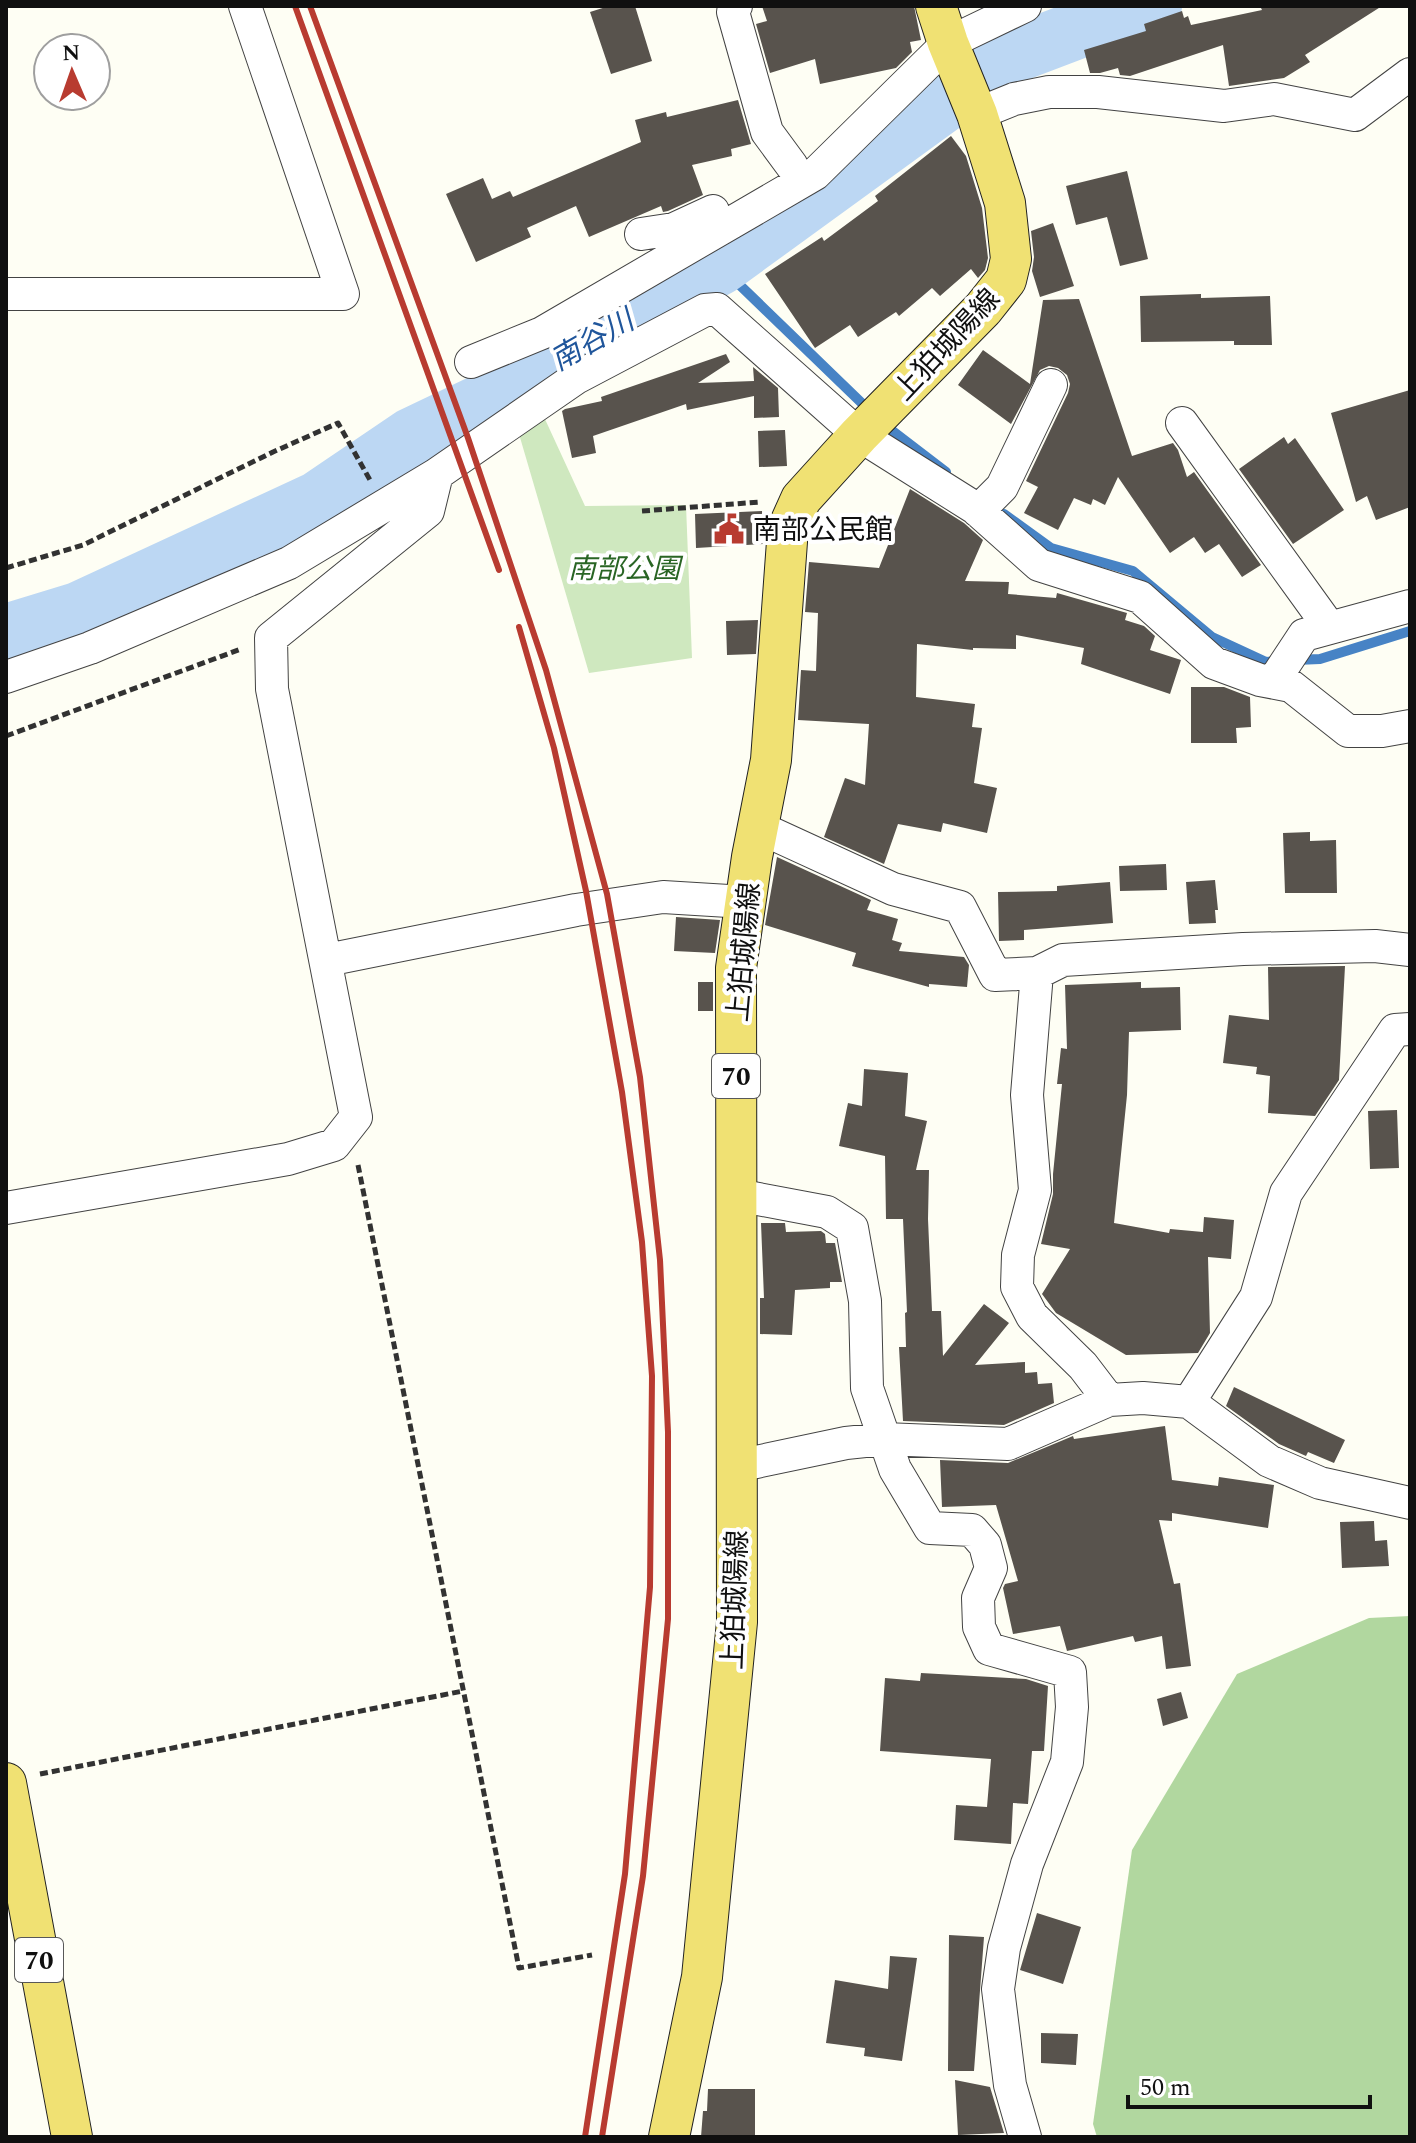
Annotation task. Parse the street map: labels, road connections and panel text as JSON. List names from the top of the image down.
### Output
{
  "streets": {
    "main road": ["上狛城陽線", "70"]
  },
  "water": ["南谷川"],
  "parks": ["南部公園"],
  "places": {
    "public building": ["南部公民館"]
  },
  "scale_bar": "50 m",
  "north": "top"
}
